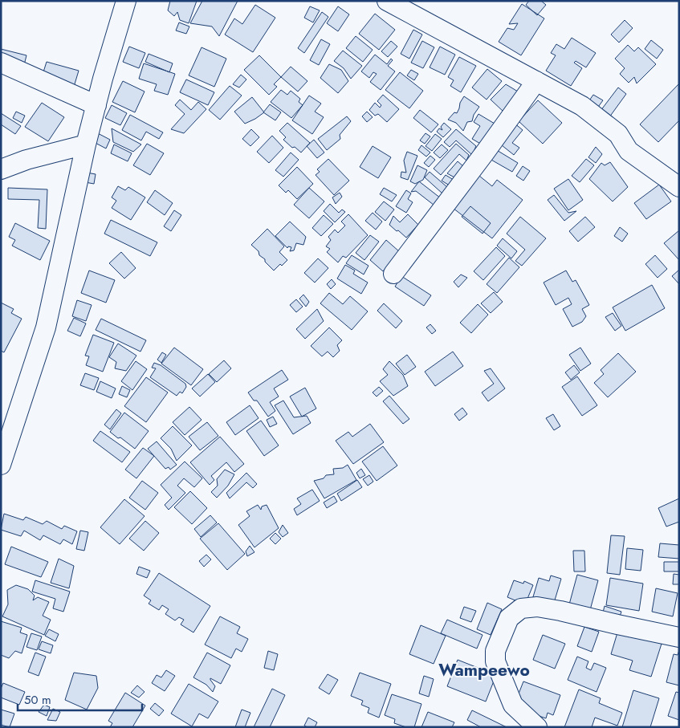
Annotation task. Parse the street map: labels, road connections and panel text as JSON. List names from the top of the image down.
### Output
{
  "districts": ["Wampeewo"],
  "scale_bar": "50 m"
}
